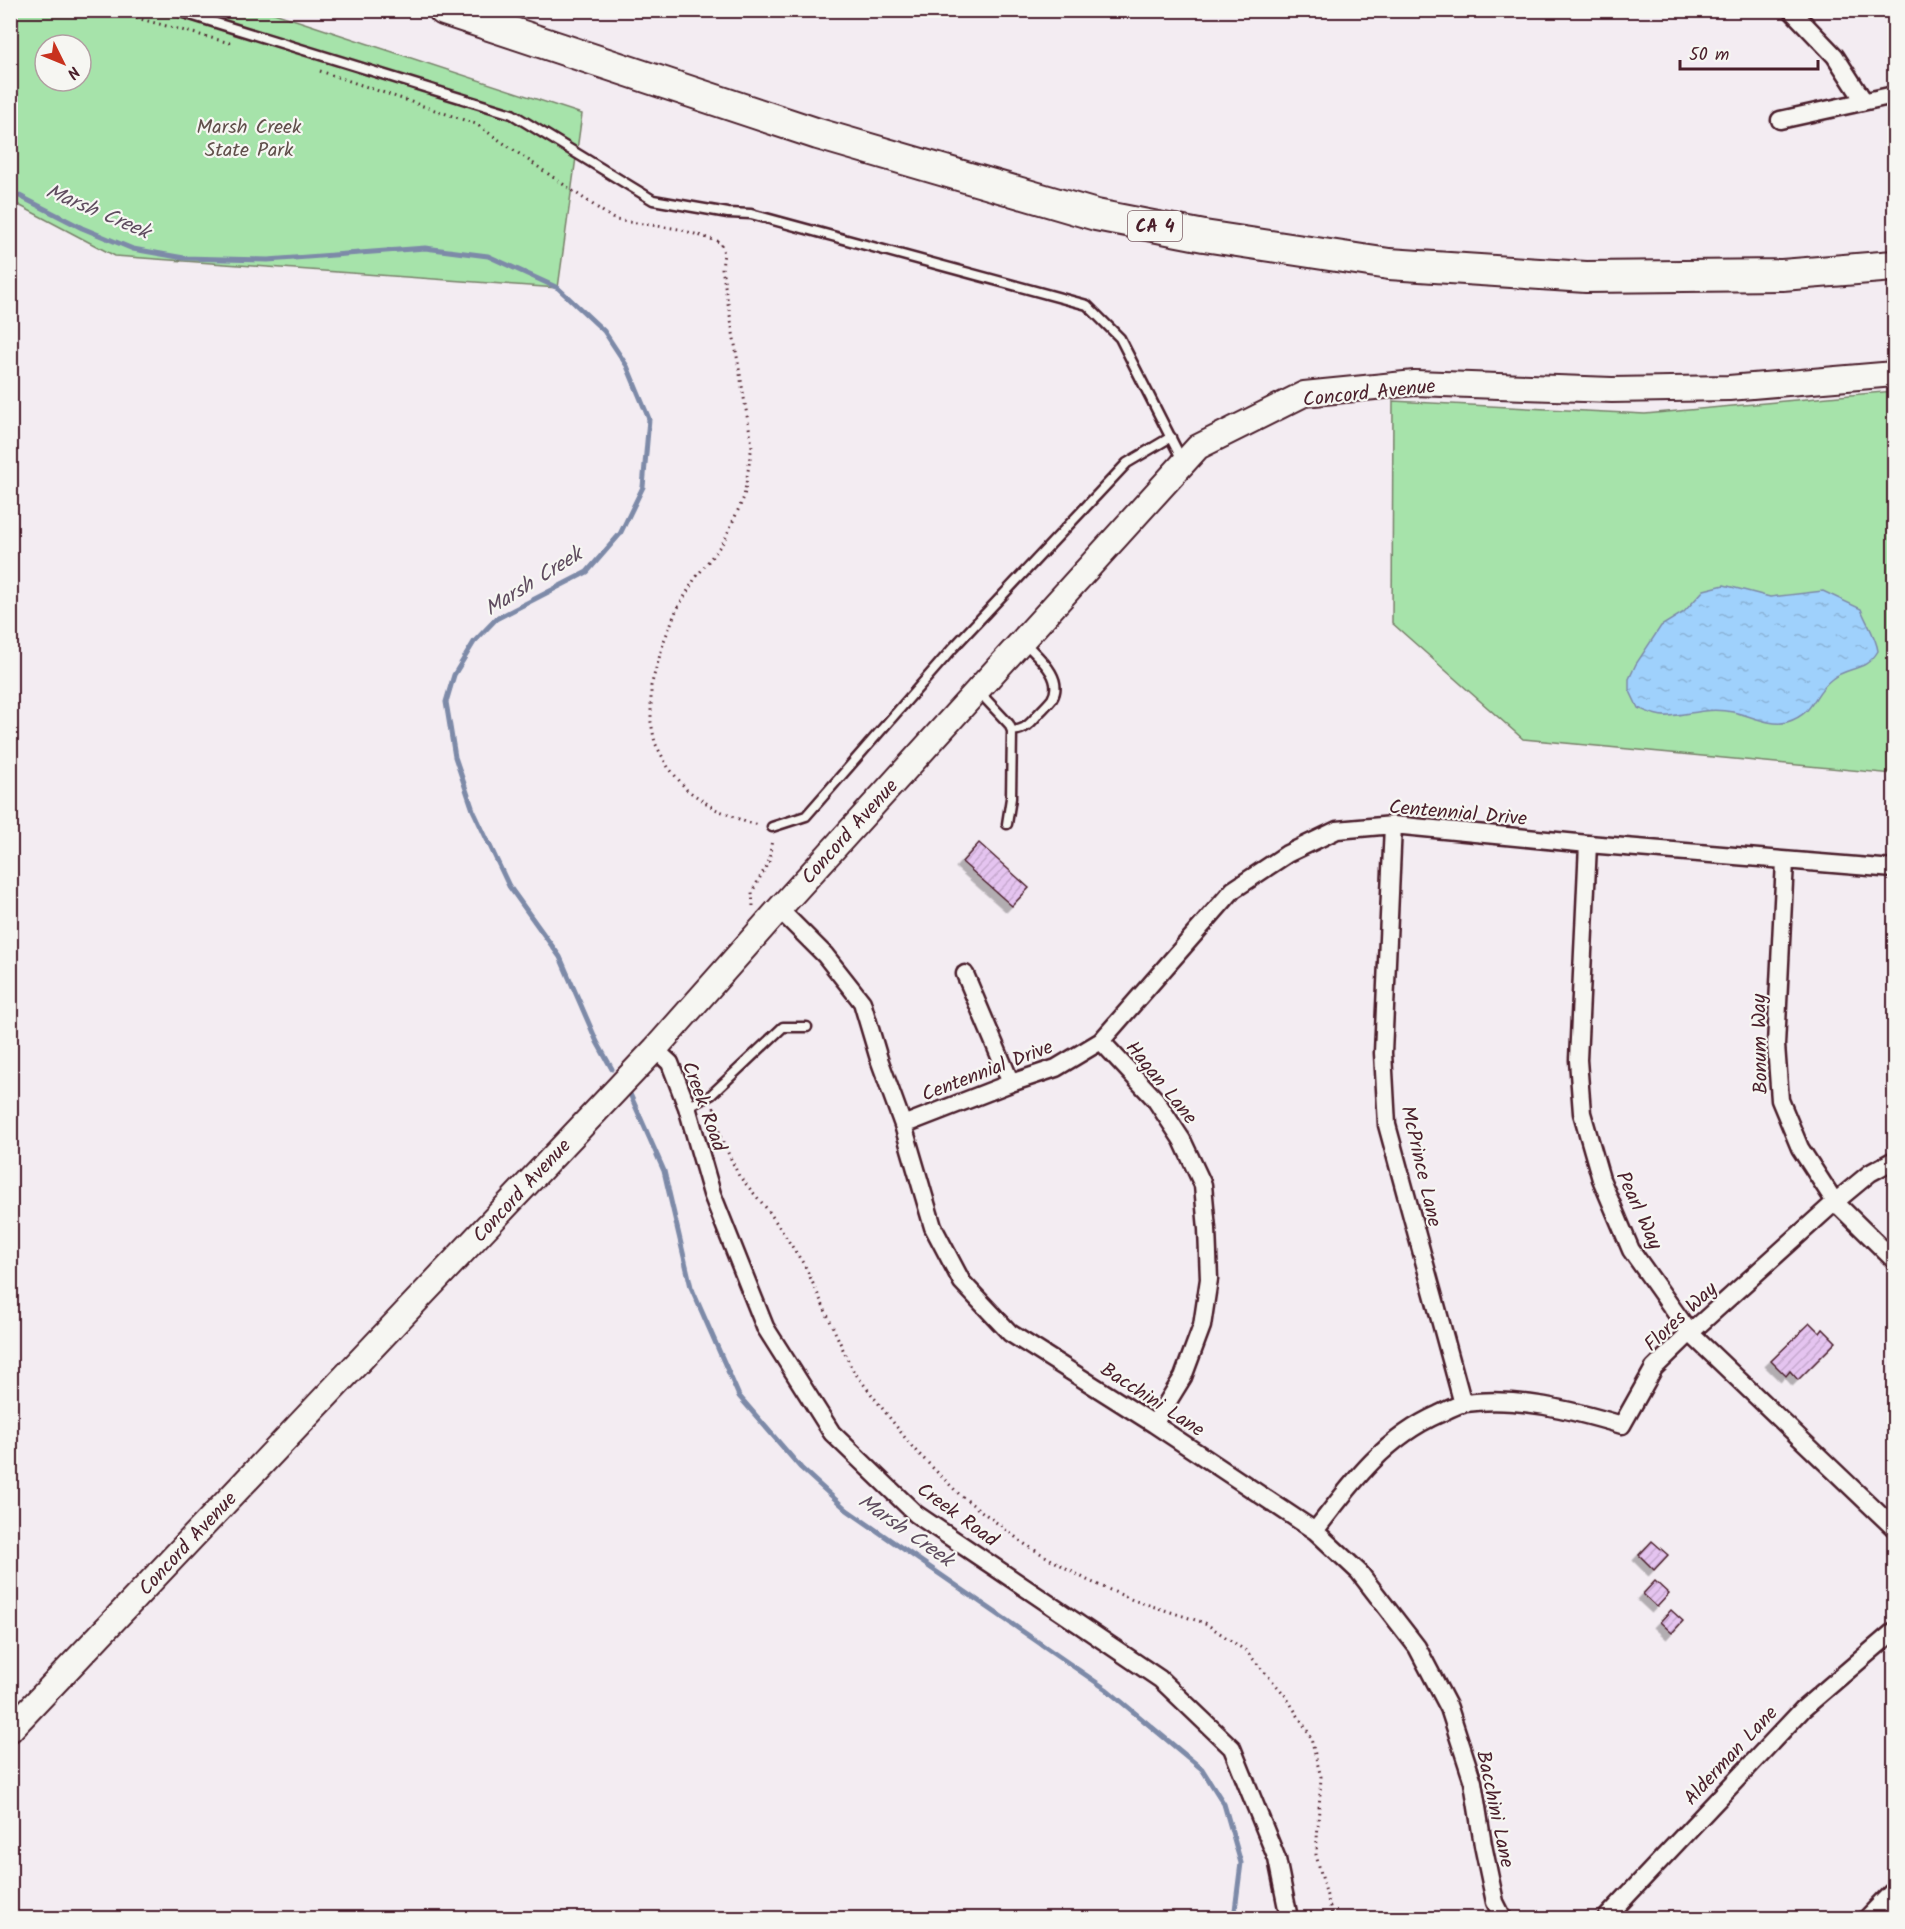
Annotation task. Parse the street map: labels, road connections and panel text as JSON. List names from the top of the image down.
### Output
{
  "streets": {
    "highway": ["CA 4"],
    "street": [
      "Concord Avenue",
      "Centennial Drive",
      "Bonum Way",
      "Hagan Lane",
      "Creek Road",
      "McPrince Lane",
      "Pearl Way",
      "Flores Way",
      "Bacchini Lane",
      "Alderman Lane"
    ]
  },
  "crossings": [
    ["Concord Avenue", "Creek Road"],
    ["Concord Avenue", "Bacchini Lane"],
    ["Centennial Drive", "Bonum Way"],
    ["Centennial Drive", "Hagan Lane"],
    ["Centennial Drive", "McPrince Lane"],
    ["Centennial Drive", "Pearl Way"],
    ["Centennial Drive", "Bacchini Lane"],
    ["Bonum Way", "Flores Way"],
    ["Hagan Lane", "Bacchini Lane"],
    ["McPrince Lane", "Flores Way"],
    ["Pearl Way", "Flores Way"],
    ["Flores Way", "Bacchini Lane"]
  ],
  "water": ["Marsh Creek"],
  "parks": ["Marsh Creek State Park"],
  "scale_bar": "50 m",
  "north": "bottom right"
}
